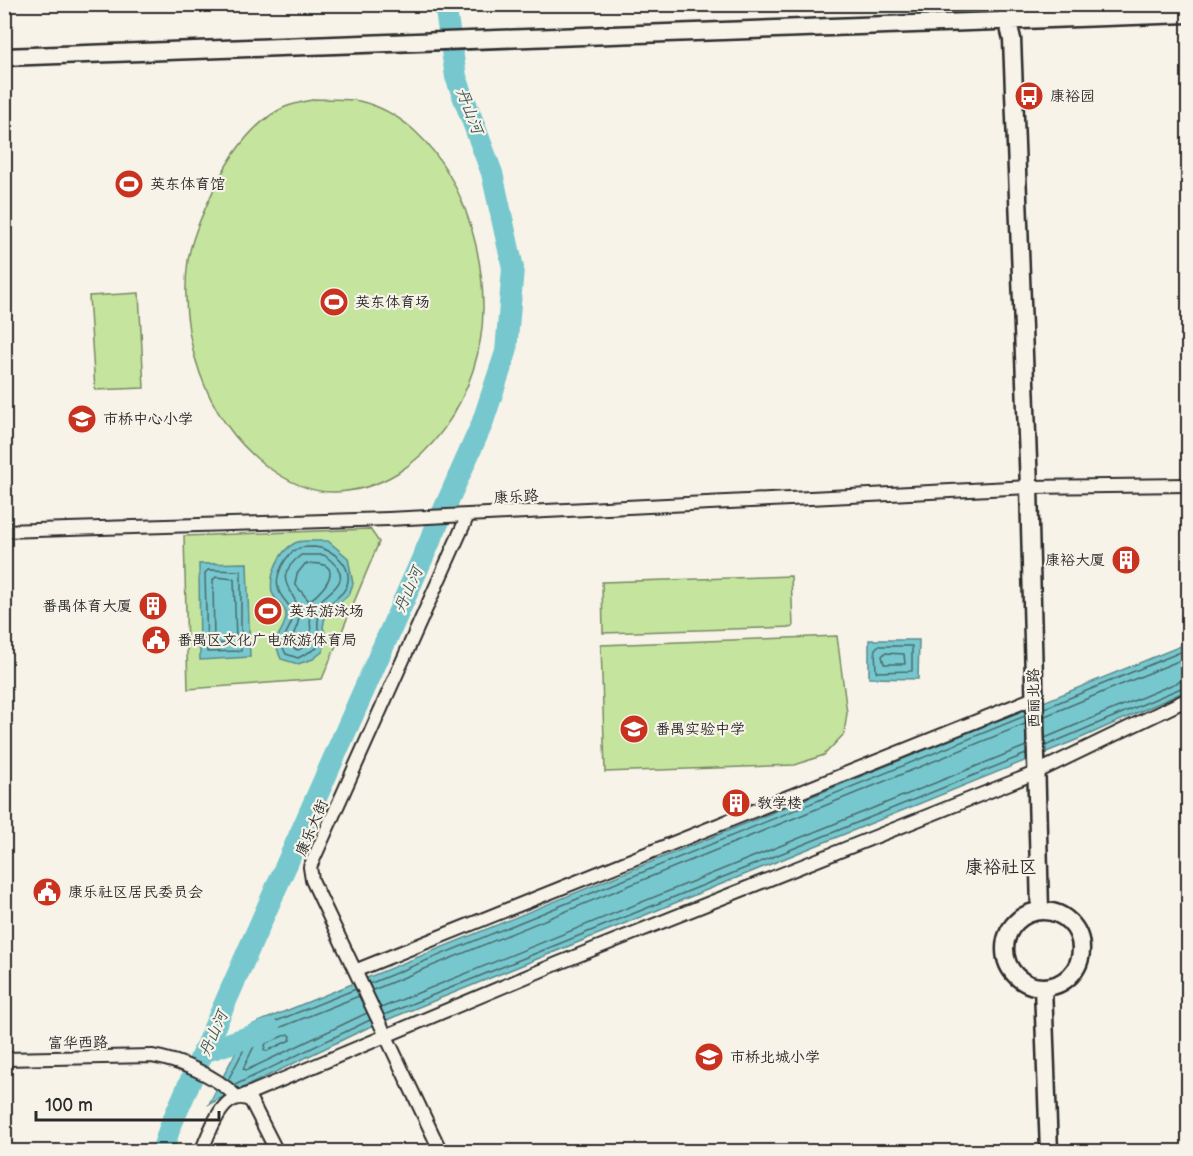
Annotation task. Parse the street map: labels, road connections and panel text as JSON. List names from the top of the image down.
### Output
{
  "streets": {
    "street": [
      "康乐路",
      "西丽北路",
      "康乐大街",
      "富华西路"
    ]
  },
  "crossings": [
    ["康乐路", "西丽北路"],
    ["康乐路", "康乐大街"]
  ],
  "districts": ["康裕社区"],
  "water": ["丹山河"],
  "places": {
    "bus stop": ["康裕园"],
    "sports": ["英东体育馆", "英东体育场", "英东游泳场"],
    "school or university": ["市桥中心小学", "番禺实验中学", "市桥北城小学"],
    "building": ["康裕大厦", "番禺体育大厦", "教学楼"],
    "public building": ["番禺区文化广电旅游体育局", "康乐社区居民委员会"]
  },
  "scale_bar": "100 m"
}
